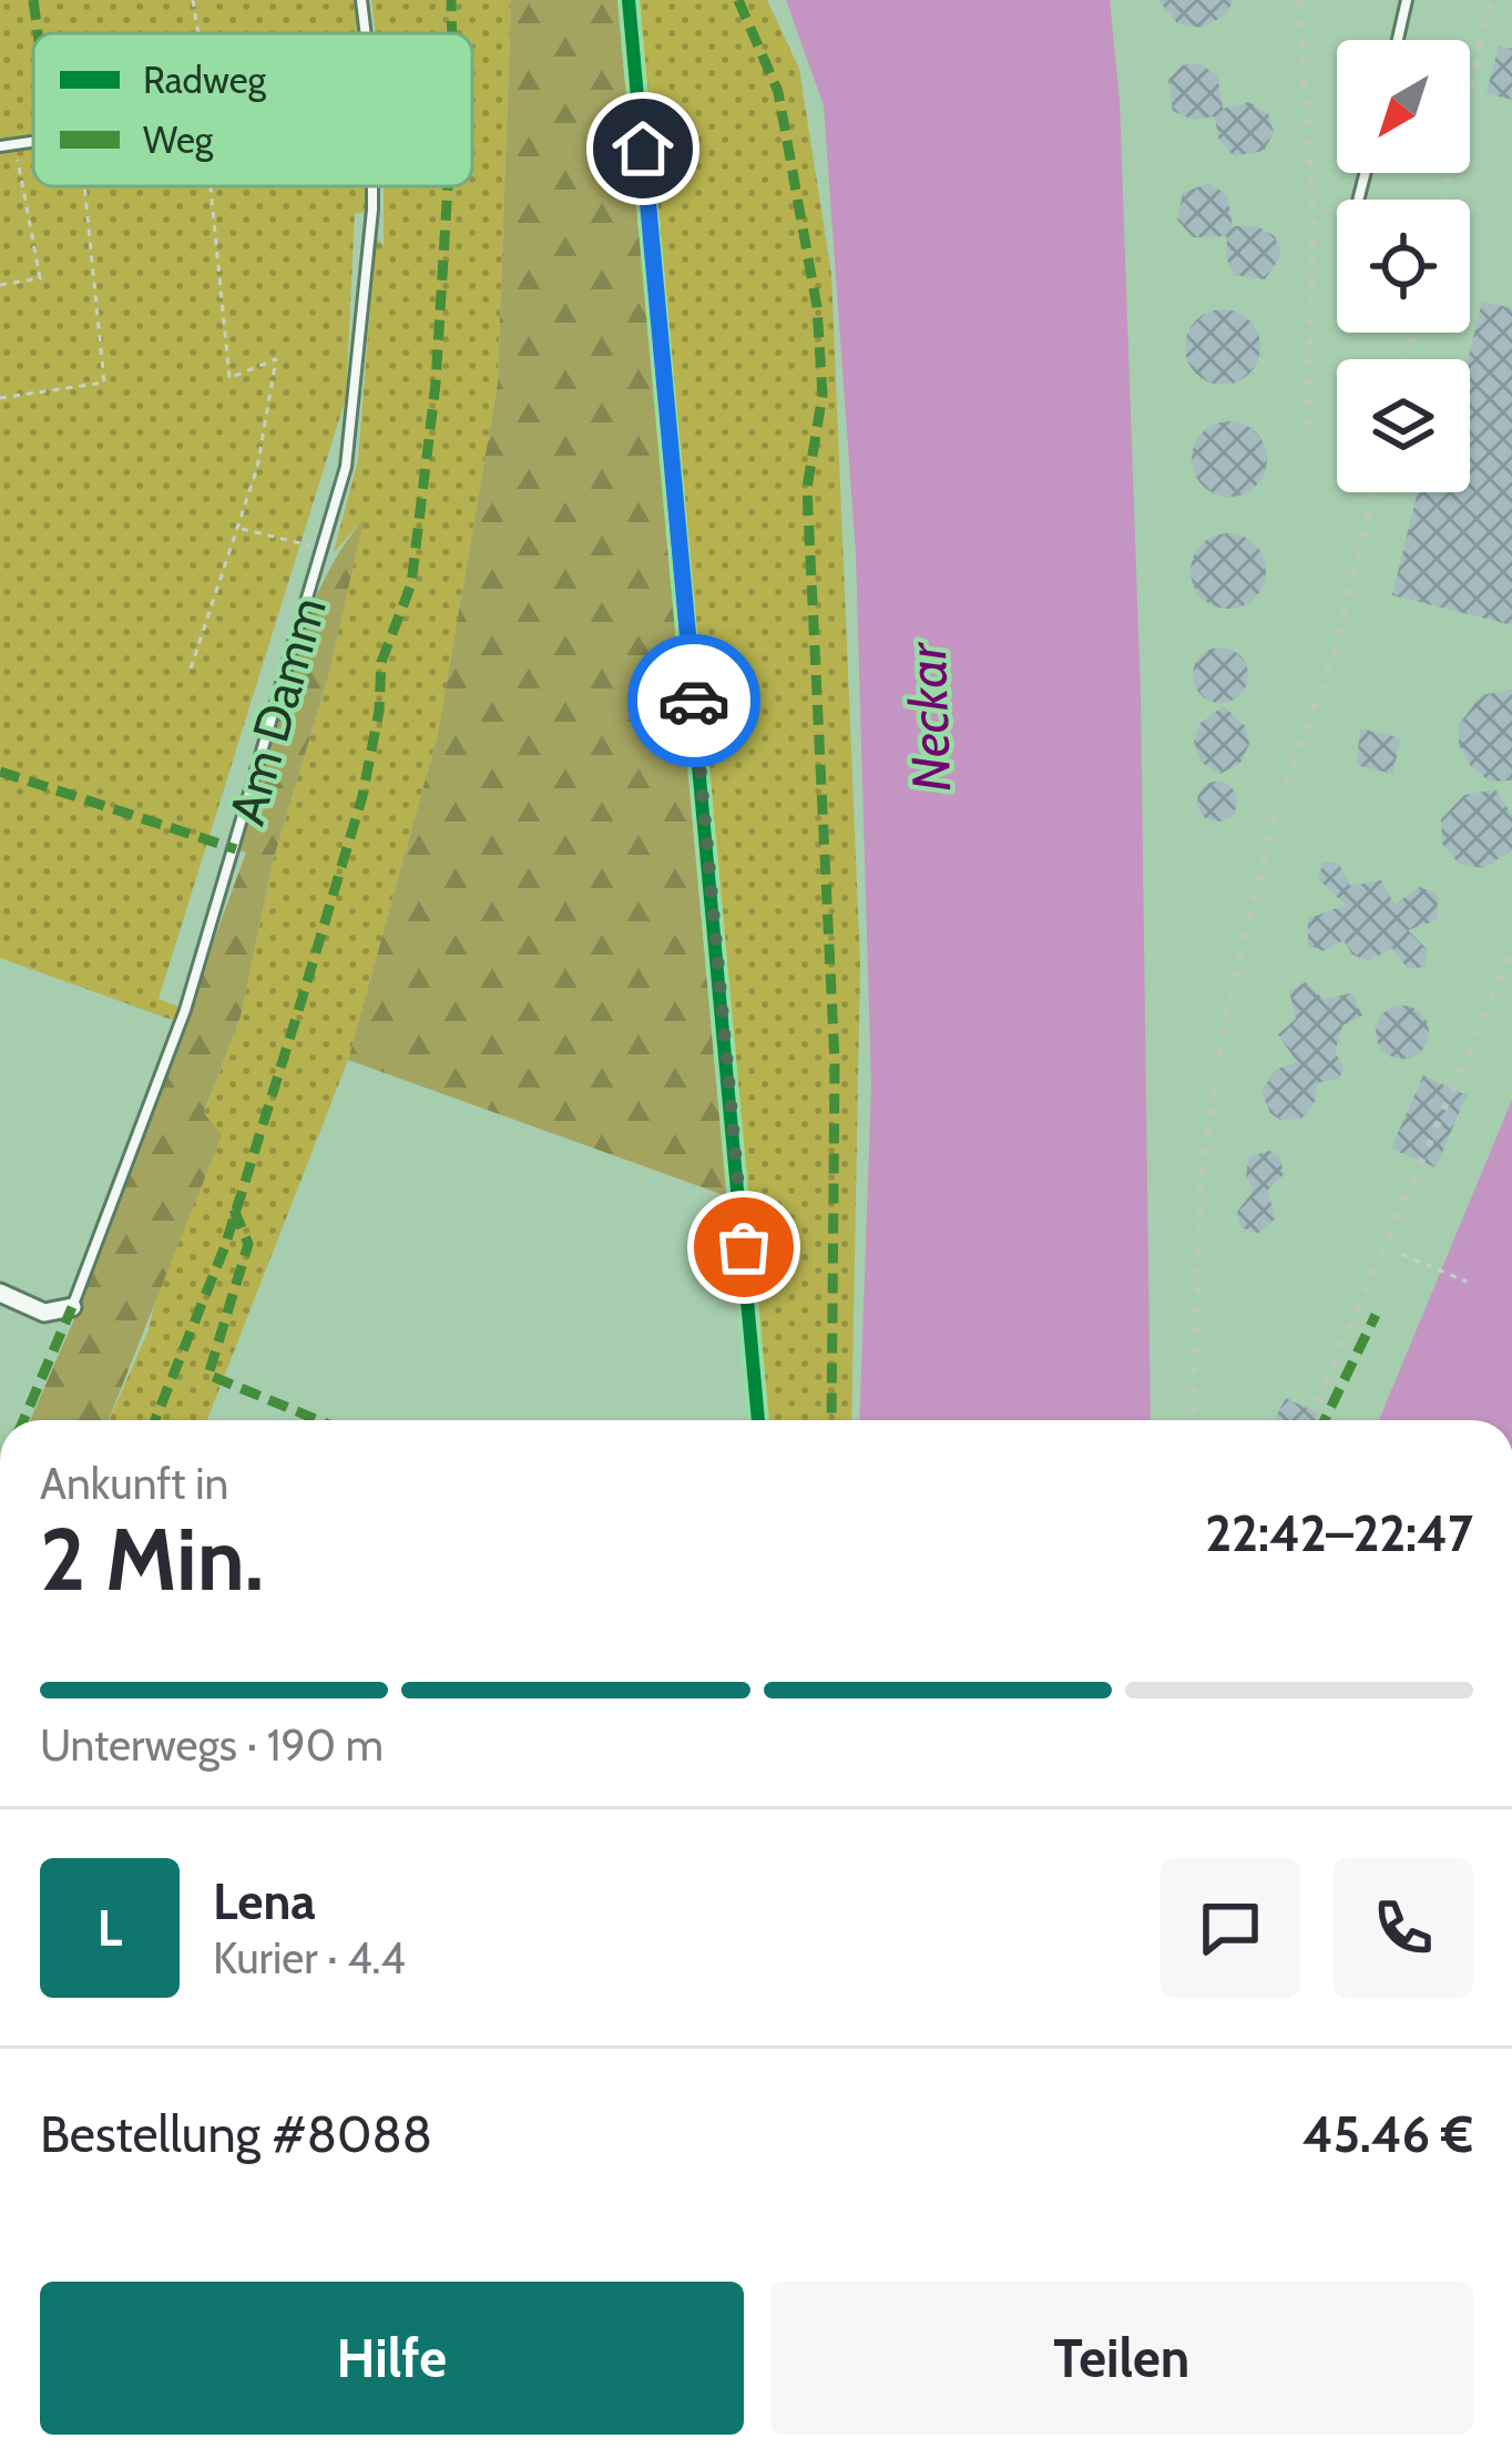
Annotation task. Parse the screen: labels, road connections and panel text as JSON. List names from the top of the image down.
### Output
{
  "streets": {
    "lane": ["Am Damm"]
  },
  "water": ["Neckar"],
  "legend": ["Radweg", "Weg"],
  "north": "bottom left",
  "page": {
    "heading": ["2 Min.", "Ankunft in", "22:42–22:47"],
    "panel": [
      "Lena",
      "Kurier · 4.4",
      "Bestellung #8088",
      "45.46 €"
    ],
    "bar": "Unterwegs · 190 m",
    "round": "L",
    "buttons": ["Hilfe", "Teilen"]
  }
}
